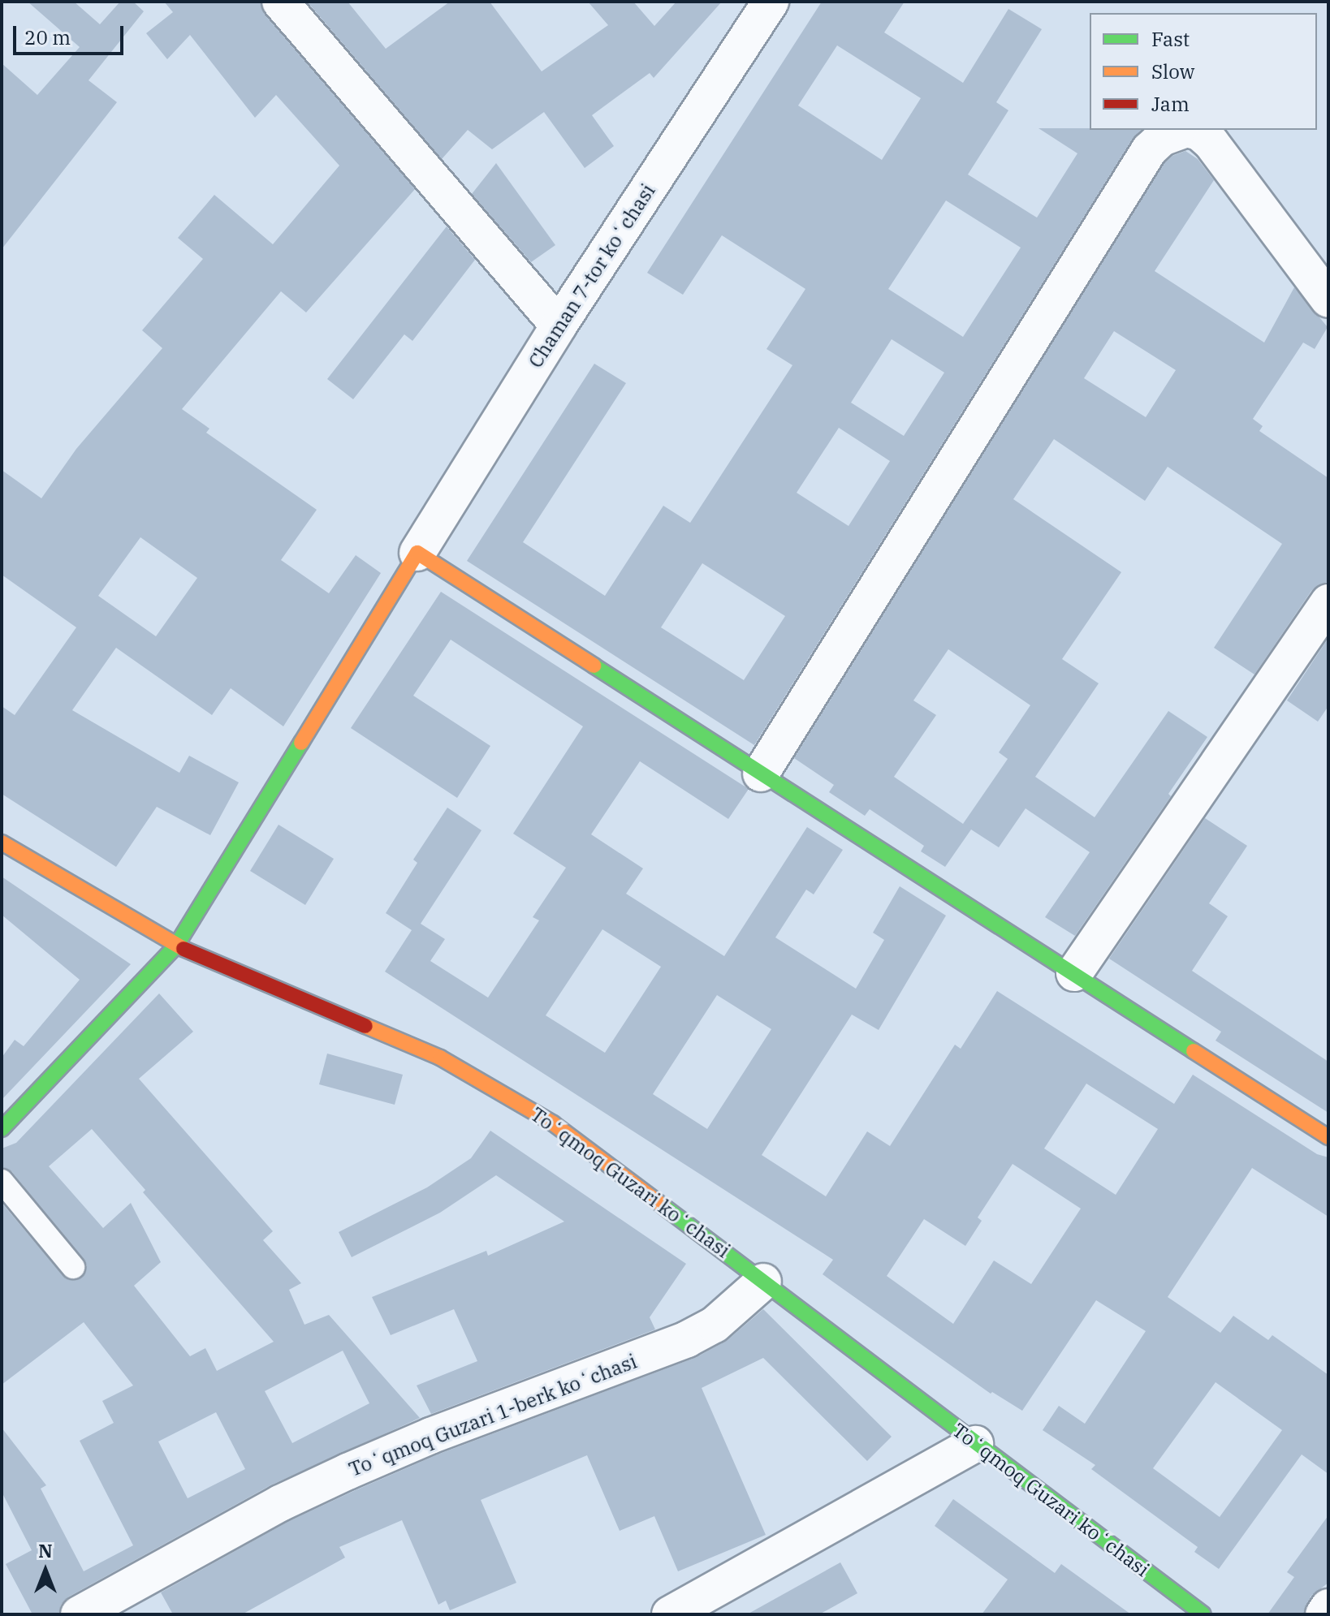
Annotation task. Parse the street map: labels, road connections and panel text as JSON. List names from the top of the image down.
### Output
{
  "streets": {
    "street": ["Chaman 7-tor koʻchasi", "Toʻqmoq Guzari koʻchasi", "Toʻqmoq Guzari 1-berk koʻchasi"]
  },
  "crossings": [
    ["Toʻqmoq Guzari koʻchasi", "Toʻqmoq Guzari 1-berk koʻchasi"]
  ],
  "legend": ["Fast", "Slow", "Jam"],
  "scale_bar": "20 m",
  "north": "top"
}
